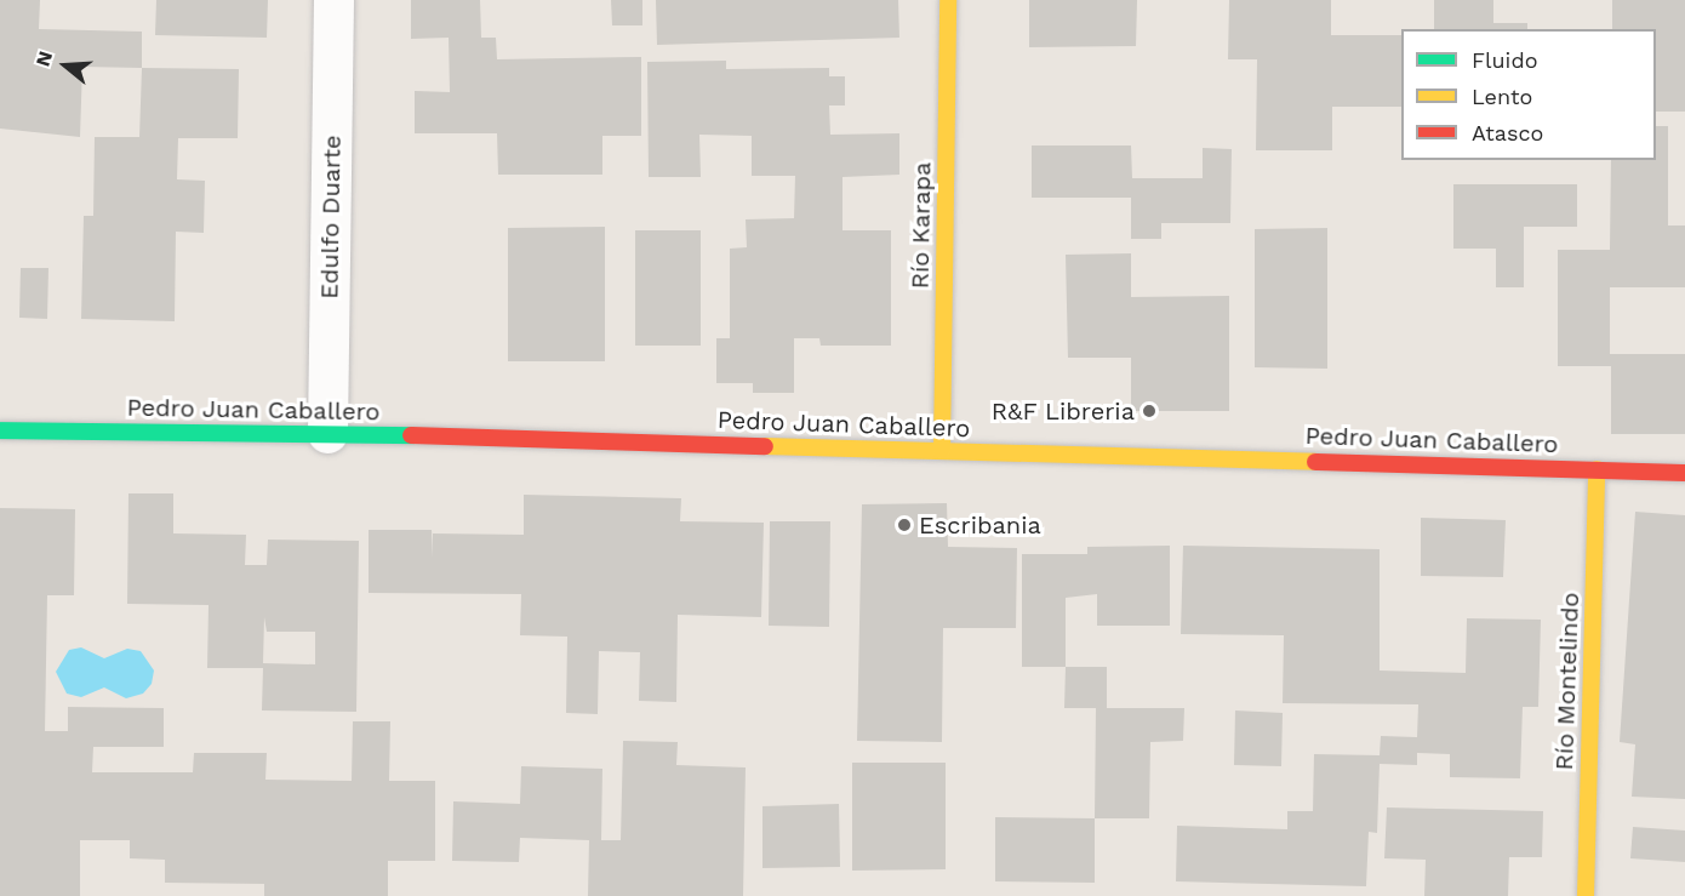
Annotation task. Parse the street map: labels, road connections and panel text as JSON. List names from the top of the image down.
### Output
{
  "streets": {
    "street": [
      "Edulfo Duarte",
      "Río Karapa",
      "Pedro Juan Caballero",
      "Río Montelindo"
    ]
  },
  "crossings": [
    ["Edulfo Duarte", "Pedro Juan Caballero"],
    ["Río Karapa", "Pedro Juan Caballero"],
    ["Pedro Juan Caballero", "Río Montelindo"]
  ],
  "places": ["R&F Libreria", "Escribania"],
  "legend": ["Fluido", "Lento", "Atasco"],
  "north": "left"
}
